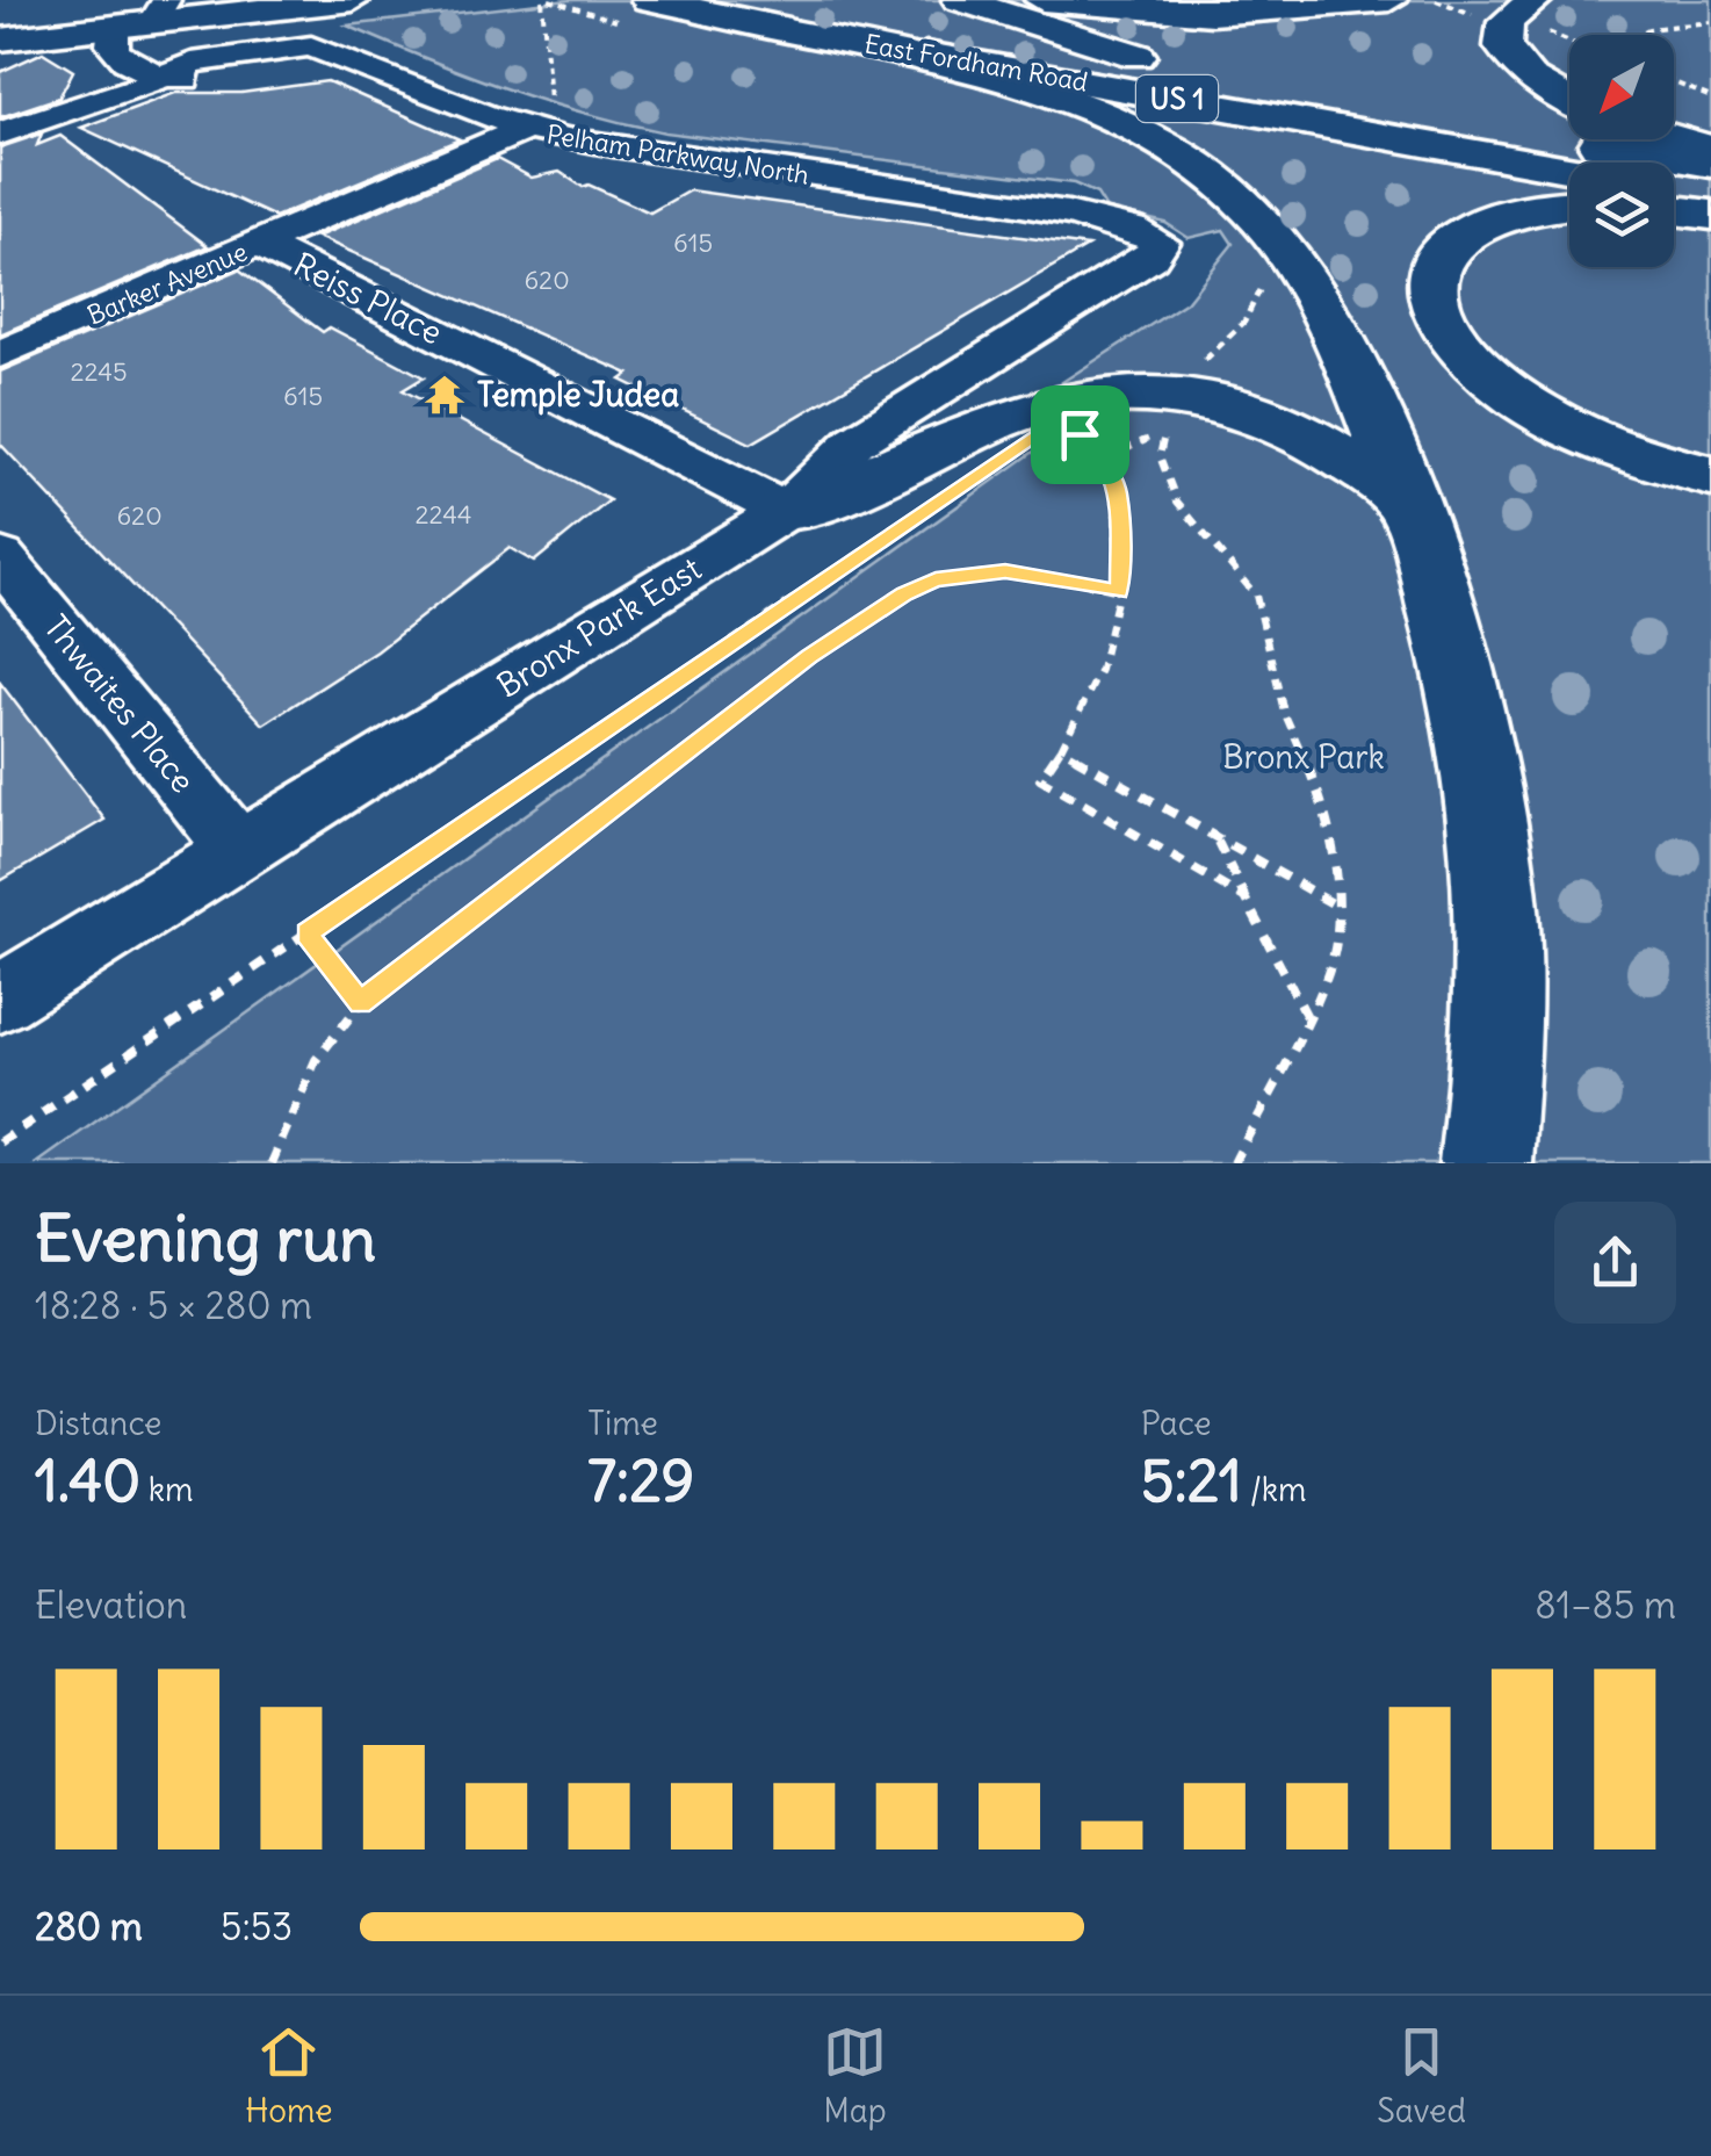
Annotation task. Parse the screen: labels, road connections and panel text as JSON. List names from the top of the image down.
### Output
{
  "streets": {
    "main road": ["East Fordham Road", "US 1"],
    "street": [
      "Pelham Parkway North",
      "Barker Avenue",
      "Reiss Place",
      "Bronx Park East",
      "Thwaites Place"
    ]
  },
  "crossings": [
    ["Pelham Parkway North", "Barker Avenue"],
    ["Pelham Parkway North", "Bronx Park East"],
    ["Barker Avenue", "Reiss Place"],
    ["Reiss Place", "Bronx Park East"],
    ["Bronx Park East", "Thwaites Place"]
  ],
  "parks": ["Bronx Park"],
  "places": {
    "temple": ["Temple Judea"]
  },
  "house_numbers": [
    "615",
    "620",
    "2245",
    "615",
    "2244",
    "620"
  ],
  "north": "bottom left",
  "page": {
    "heading": ["Evening run", "18:28 · 5 × 280 m"],
    "stats": [
      ["Distance", "1.40 km"],
      ["Time", "7:29"],
      ["Pace", "5:21 /km"]
    ],
    "chart": ["Elevation", "81–85 m"],
    "list": [
      {
        "name": "280 m",
        "note": "5:53"
      }
    ],
    "tabs": ["Home", "Map", "Saved"]
  }
}
